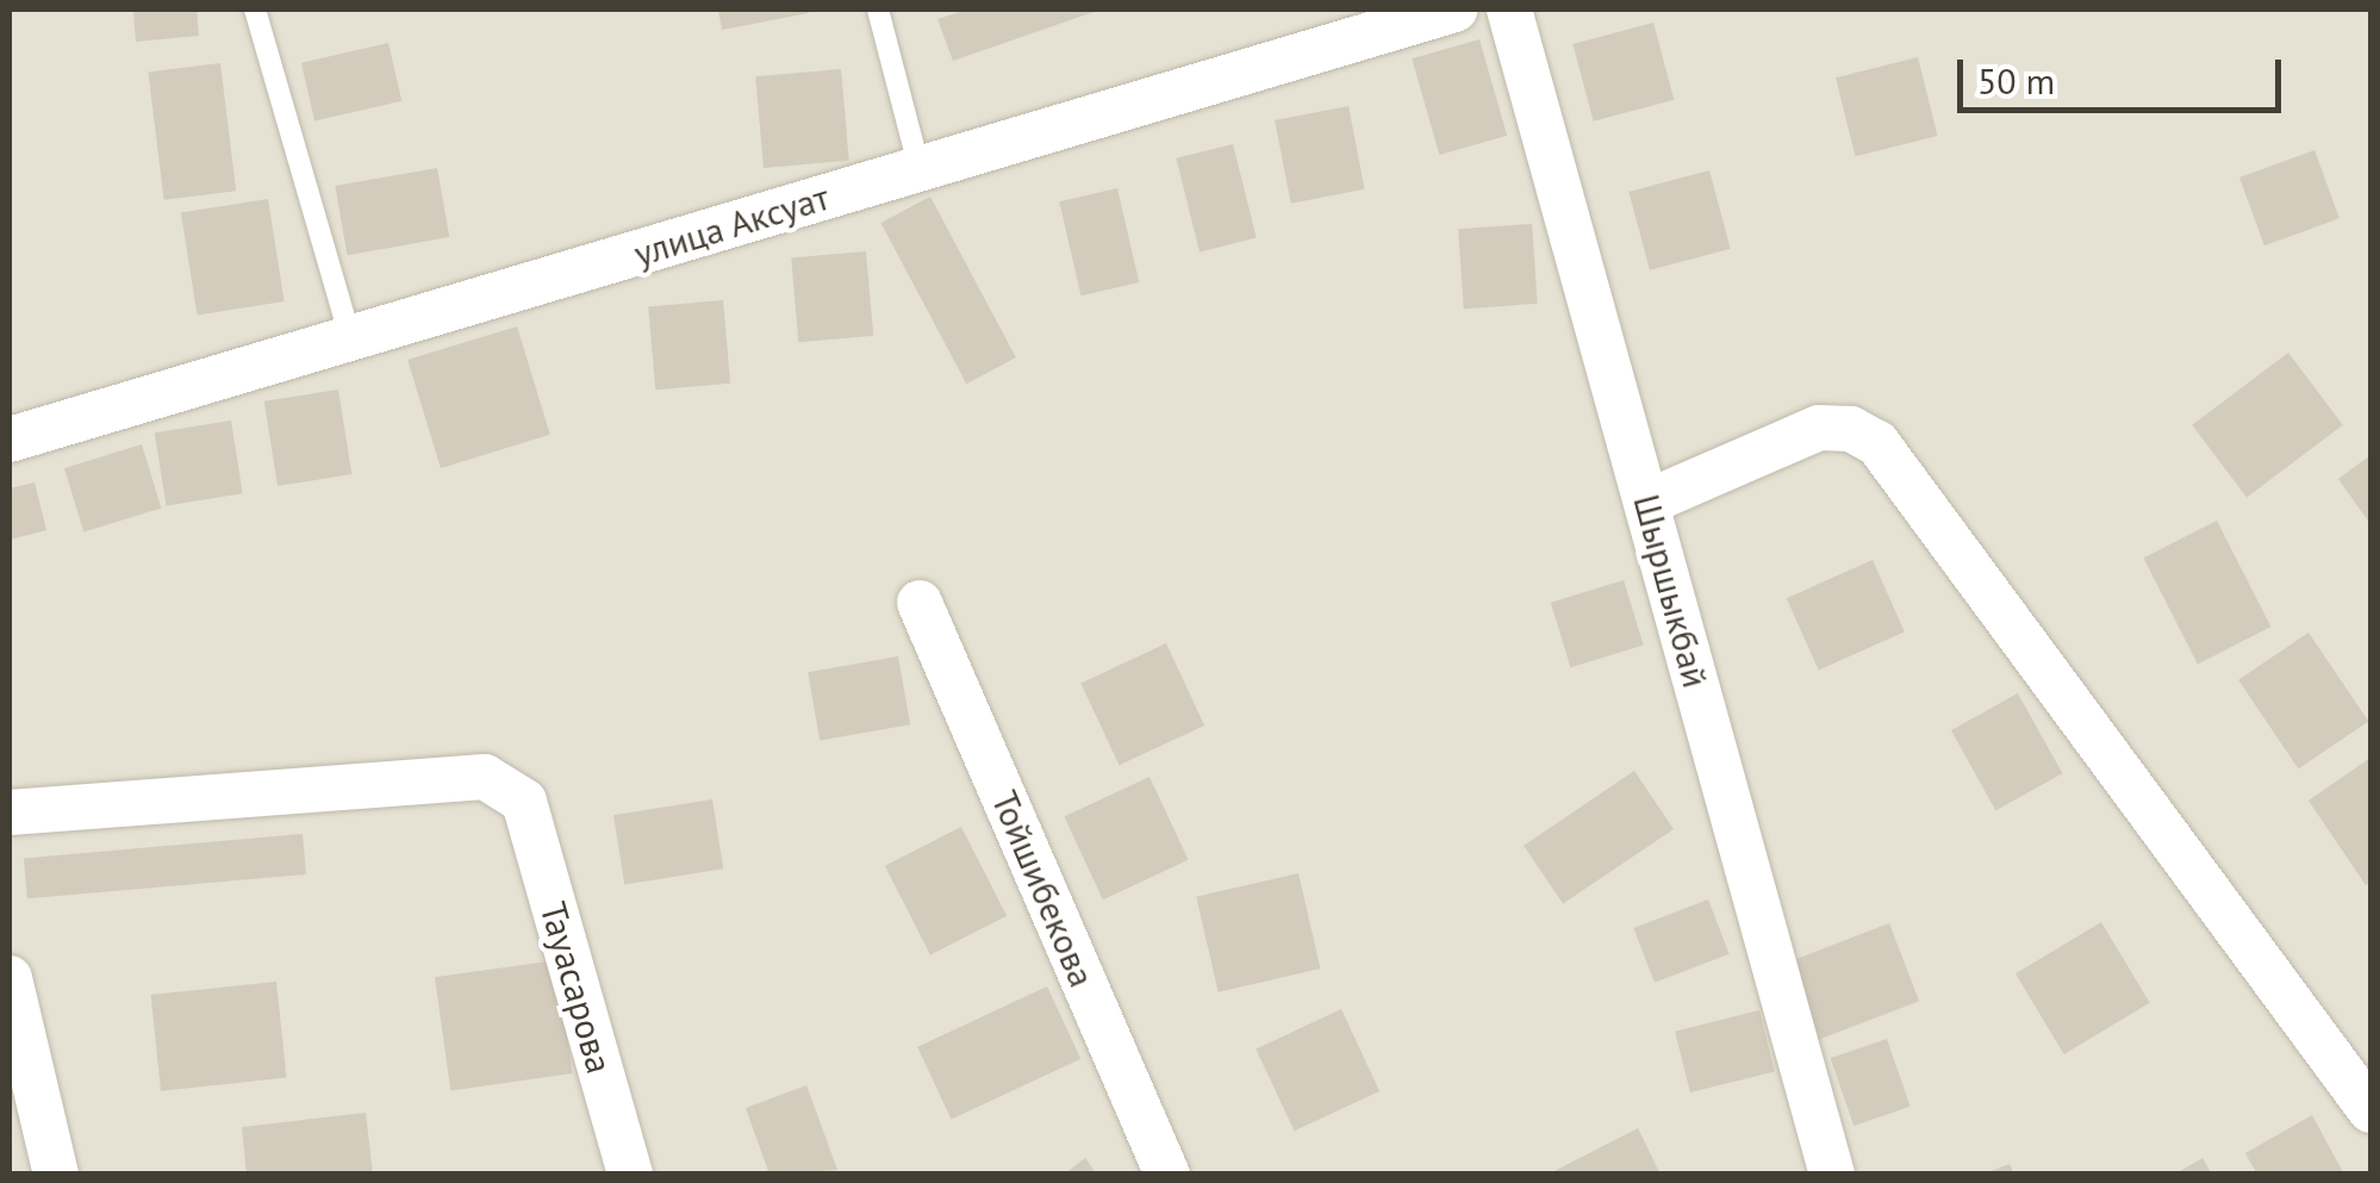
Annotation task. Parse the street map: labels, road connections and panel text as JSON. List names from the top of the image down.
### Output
{
  "streets": {
    "street": [
      "улица Аксуат",
      "Шыршыкбай",
      "Тойшибекова",
      "Тауасарова"
    ]
  },
  "scale_bar": "50 m"
}
